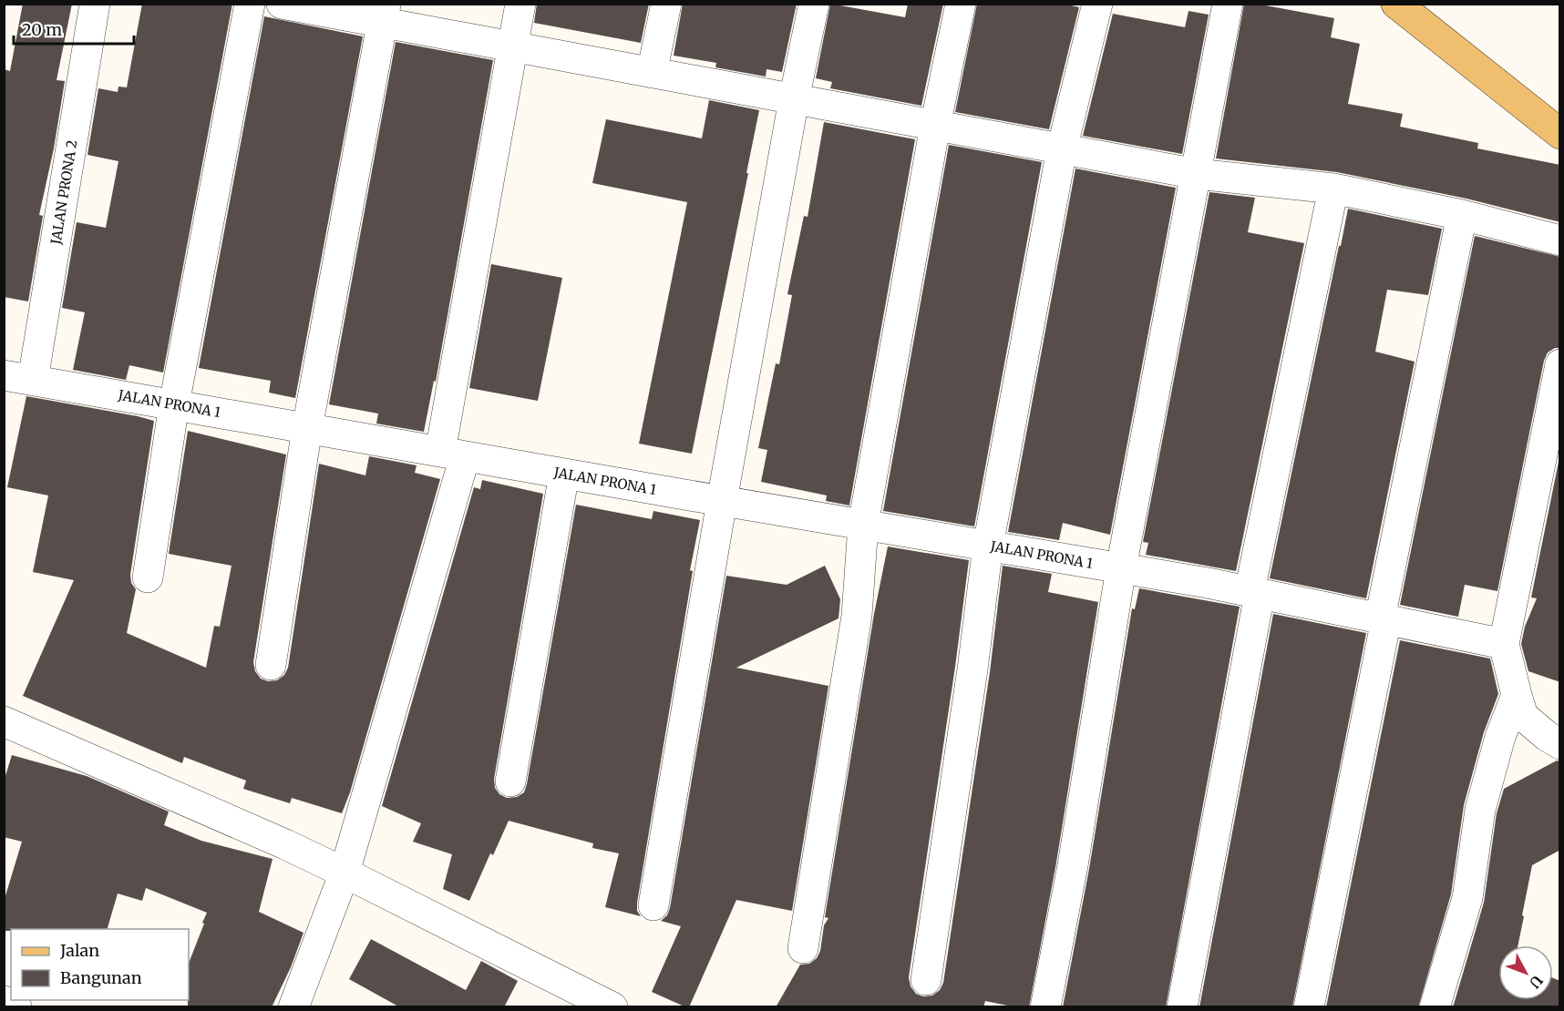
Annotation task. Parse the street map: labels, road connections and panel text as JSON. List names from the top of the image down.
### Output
{
  "streets": {
    "street": ["JALAN PRONA 2", "JALAN PRONA 1"]
  },
  "crossings": [
    ["JALAN PRONA 2", "JALAN PRONA 1"]
  ],
  "legend": ["Jalan", "Bangunan"],
  "scale_bar": "20 m",
  "north": "bottom right"
}
